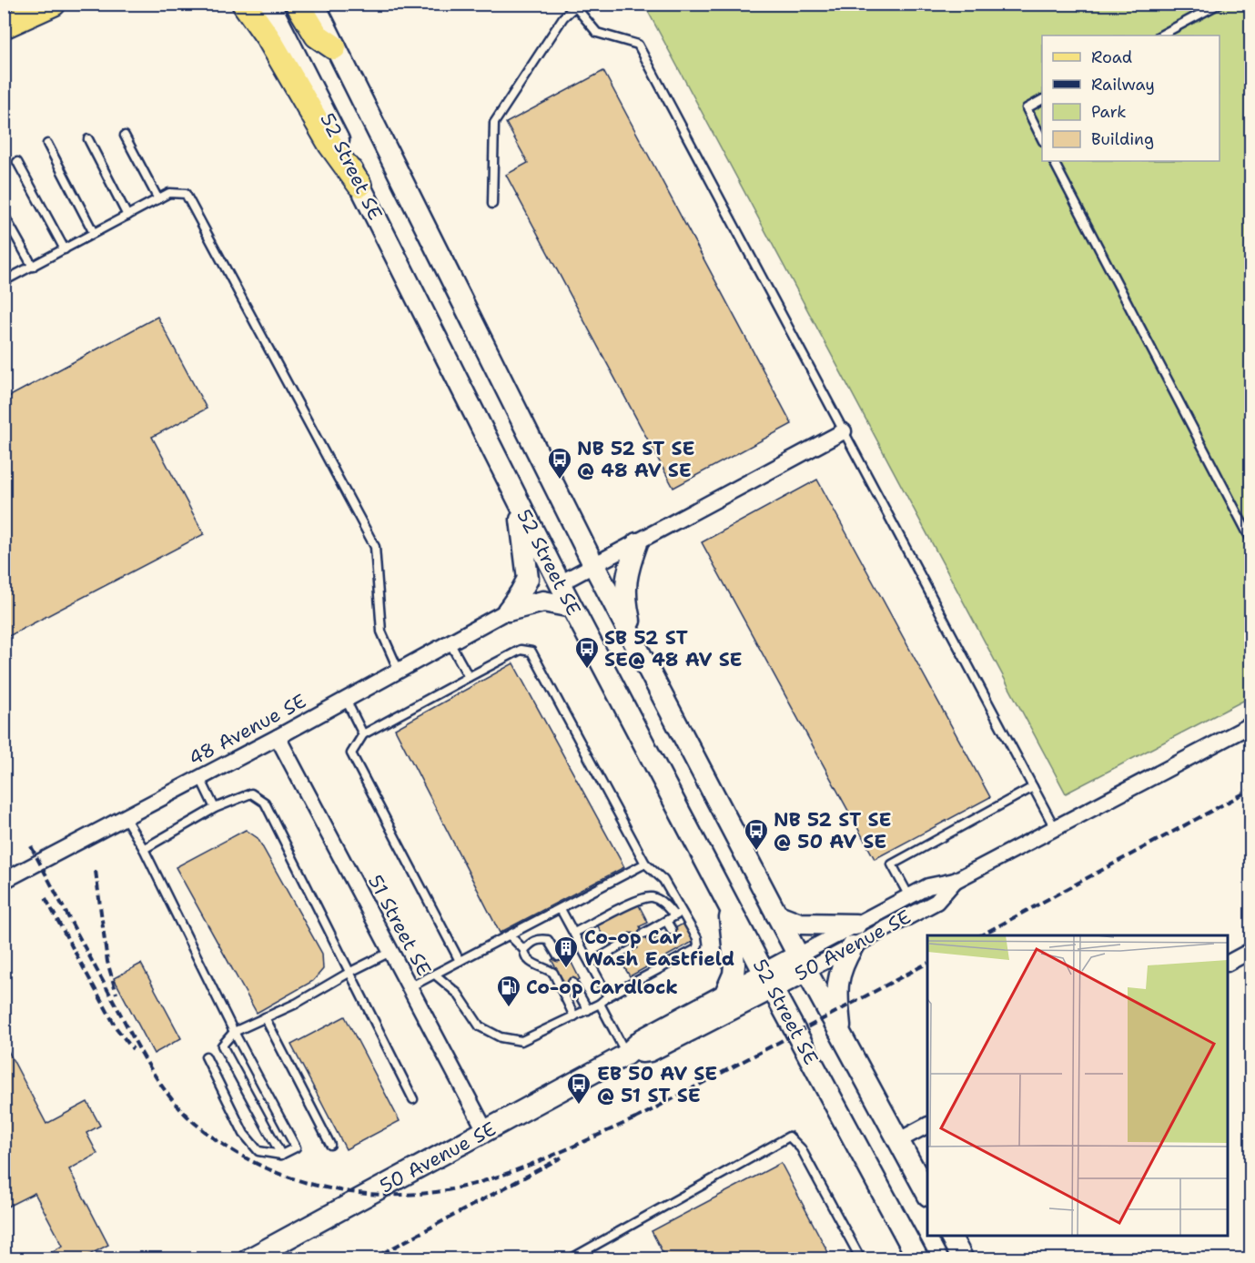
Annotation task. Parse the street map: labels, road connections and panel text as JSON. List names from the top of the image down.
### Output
{
  "streets": {
    "main road": ["52 Street SE", "50 Avenue SE"],
    "street": ["48 Avenue SE", "51 Street SE"]
  },
  "crossings": [
    ["52 Street SE", "50 Avenue SE"],
    ["48 Avenue SE", "51 Street SE"],
    ["51 Street SE", "50 Avenue SE"]
  ],
  "places": {
    "bus stop": [
      "NB 52 ST SE @ 48 AV SE",
      "SB 52 ST SE@ 48 AV SE",
      "NB 52 ST SE @ 50 AV SE",
      "EB 50 AV SE @ 51 ST SE"
    ],
    "building": ["Co-op Car Wash Eastfield"],
    "fuel station": ["Co-op Cardlock"]
  },
  "legend": [
    "Road",
    "Railway",
    "Park",
    "Building"
  ]
}
